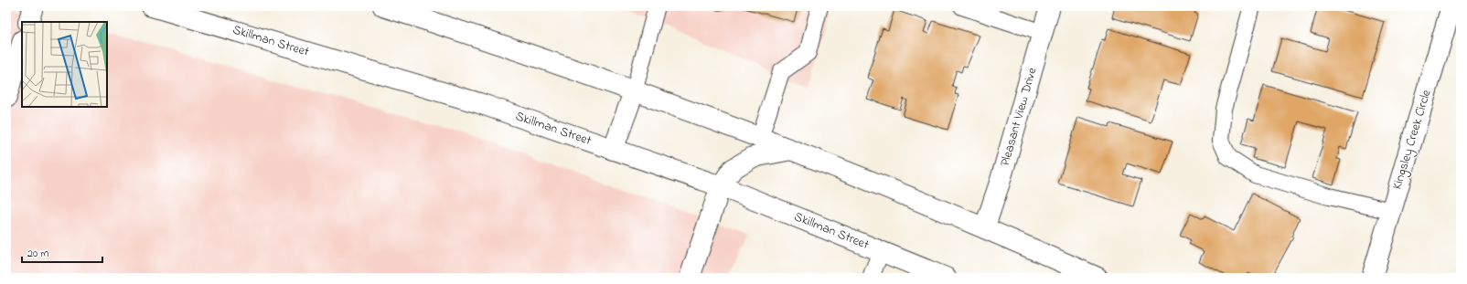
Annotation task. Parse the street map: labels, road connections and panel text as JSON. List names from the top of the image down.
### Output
{
  "streets": {
    "main road": ["Skillman Street", "Pleasant View Drive", "Kingsley Creek Circle"]
  },
  "scale_bar": "20 m"
}
